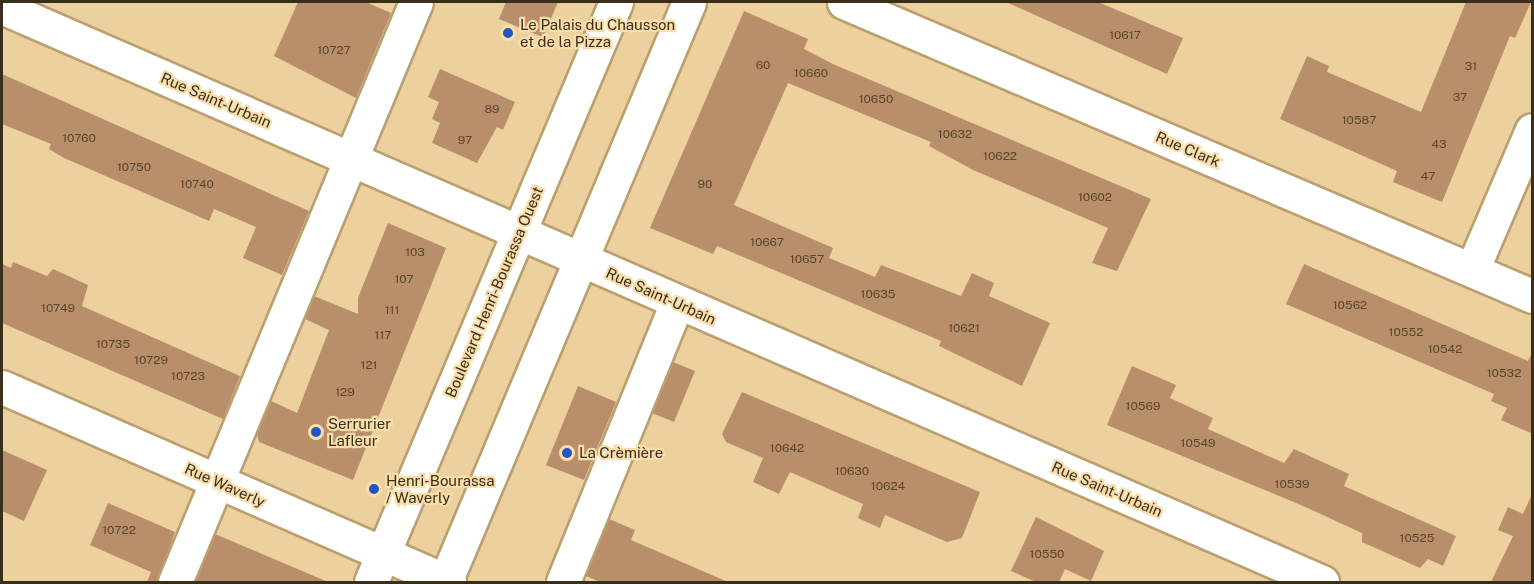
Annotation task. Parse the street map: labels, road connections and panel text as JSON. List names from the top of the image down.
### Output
{
  "streets": {
    "street": [
      "Rue Saint-Urbain",
      "Rue Clark",
      "Boulevard Henri-Bourassa Ouest",
      "Rue Waverly"
    ]
  },
  "crossings": [
    ["Rue Saint-Urbain", "Boulevard Henri-Bourassa Ouest"],
    ["Boulevard Henri-Bourassa Ouest", "Rue Waverly"]
  ],
  "places": [
    "Le Palais du Chausson et de la Pizza",
    "Serrurier Lafleur",
    "La Crèmière",
    "Henri-Bourassa / Waverly"
  ],
  "house_numbers": [
    "10617",
    "10727",
    "60",
    "31",
    "10660",
    "37",
    "10650",
    "89",
    "10587",
    "10632",
    "10760",
    "97",
    "43",
    "10622",
    "10750",
    "47",
    "10740",
    "90",
    "10602",
    "10667",
    "103",
    "10657",
    "107",
    "10635",
    "10562",
    "10749",
    "111",
    "10621",
    "10552",
    "117",
    "10735",
    "10542",
    "10729",
    "121",
    "10532",
    "10723",
    "129",
    "10569",
    "10549",
    "10642",
    "10630",
    "10539",
    "10624",
    "10722",
    "10525",
    "10550"
  ]
}
